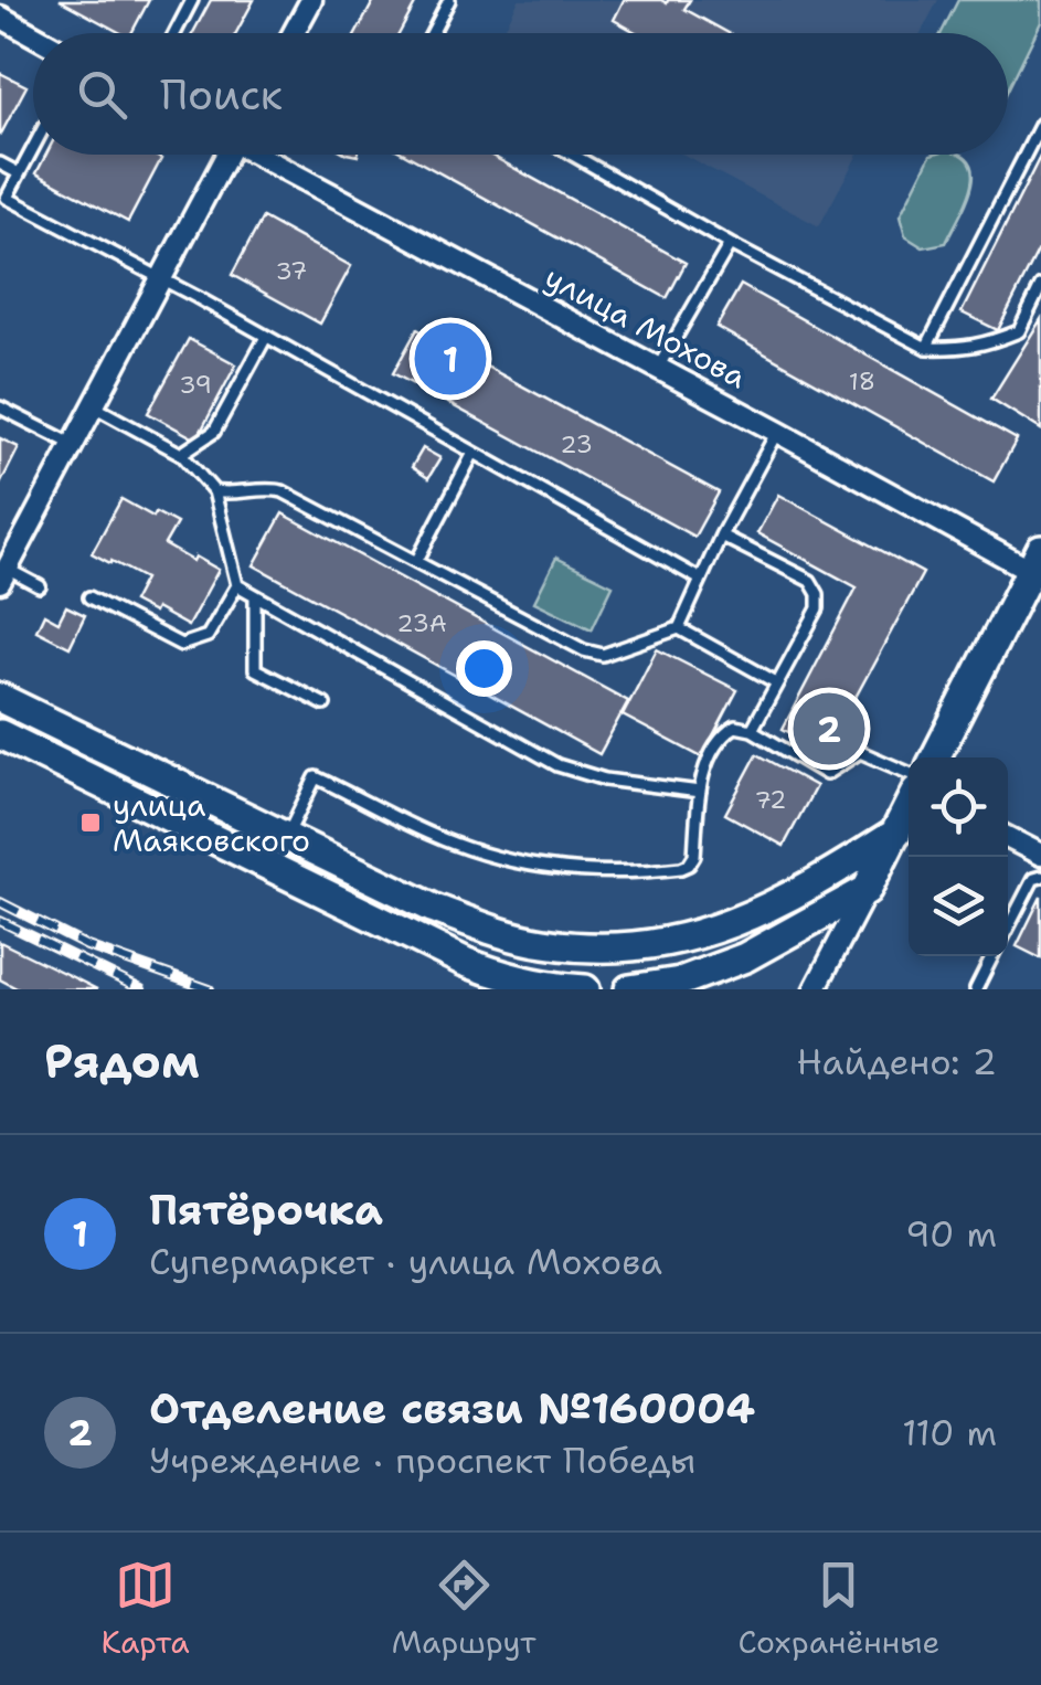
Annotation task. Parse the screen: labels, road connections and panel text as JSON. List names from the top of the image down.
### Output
{
  "streets": {
    "street": ["улица Мохова"]
  },
  "places": {
    "transit": ["улица Маяковского"]
  },
  "house_numbers": [
    "37",
    "18",
    "39",
    "23",
    "23А",
    "72"
  ],
  "page": {
    "search": "Поиск",
    "pins": ["1", "2"],
    "heading": ["Рядом", "Найдено: 2"],
    "list": [
      {
        "mark": "1",
        "name": "Пятёрочка",
        "note": "Супермаркет · улица Мохова",
        "value": "90 m"
      },
      {
        "mark": "2",
        "name": "Отделение связи №160004",
        "note": "Учреждение · проспект Победы",
        "value": "110 m"
      }
    ],
    "nav": ["Карта", "Маршрут", "Сохранённые"]
  }
}
